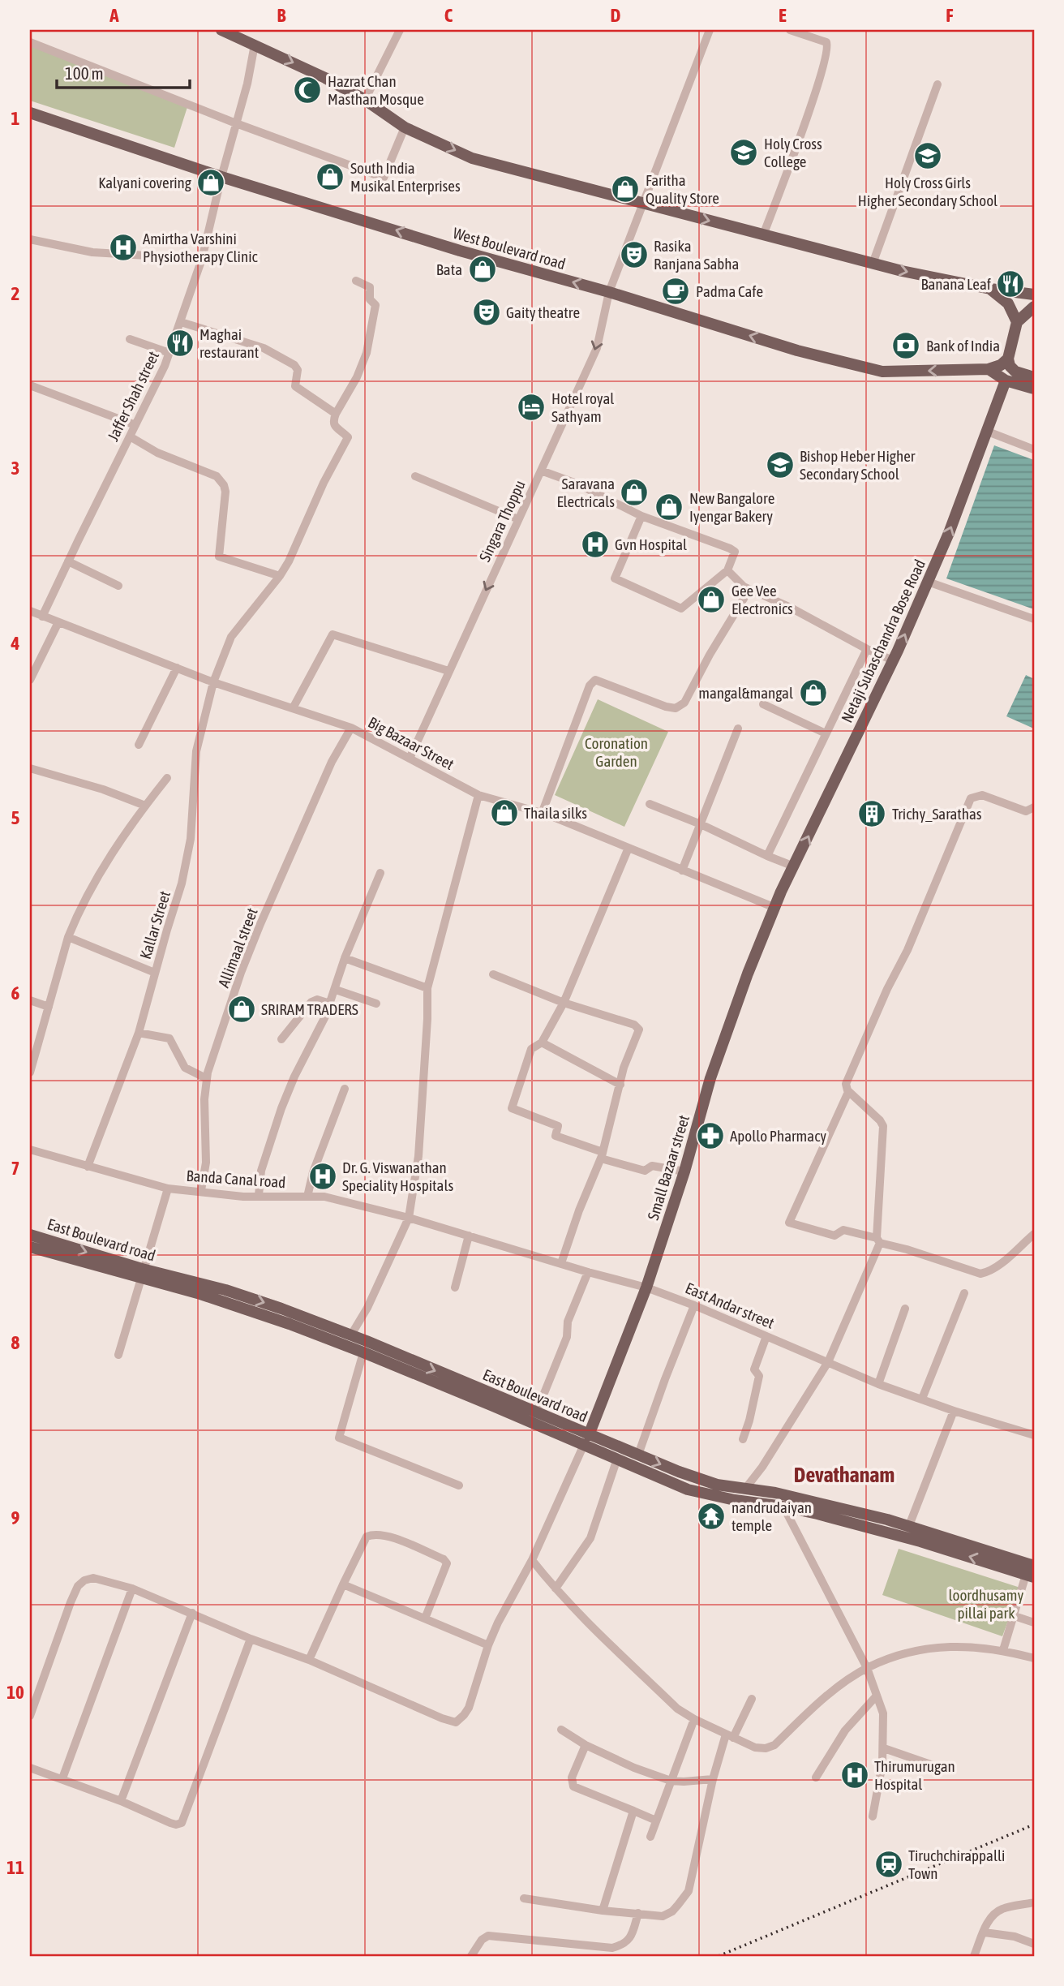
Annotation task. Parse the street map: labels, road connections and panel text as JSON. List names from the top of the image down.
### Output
{
  "streets": {
    "main road": [
      "West Boulevard road",
      "Netaji Subaschandra Bose Road",
      "Small Bazaar street",
      "East Boulevard road"
    ],
    "street": [
      "Jaffer Shah street",
      "Singara Thoppu",
      "Big Bazaar Street",
      "Kallar Street",
      "Allimaal street",
      "Banda Canal road",
      "East Andar street"
    ]
  },
  "crossings": [
    ["West Boulevard road", "Jaffer Shah street"],
    ["West Boulevard road", "Singara Thoppu"],
    ["Jaffer Shah street", "Big Bazaar Street"],
    ["Singara Thoppu", "Big Bazaar Street"],
    ["Netaji Subaschandra Bose Road", "Big Bazaar Street"],
    ["Netaji Subaschandra Bose Road", "Small Bazaar street"],
    ["Big Bazaar Street", "Kallar Street"],
    ["Big Bazaar Street", "Allimaal street"],
    ["Big Bazaar Street", "Small Bazaar street"],
    ["Kallar Street", "Banda Canal road"],
    ["Allimaal street", "Banda Canal road"],
    ["Small Bazaar street", "East Boulevard road"],
    ["Small Bazaar street", "East Andar street"],
    ["Banda Canal road", "East Andar street"]
  ],
  "one_way": ["Singara Thoppu", "Netaji Subaschandra Bose Road"],
  "districts": ["Devathanam"],
  "parks": ["Coronation Garden", "loordhusamy pillai park"],
  "places": {
    "mosque": ["Hazrat Chan Masthan Mosque"],
    "school or university": ["Holy Cross College", "Holy Cross Girls Higher Secondary School", "Bishop Heber Higher Secondary School"],
    "shop": [
      "South India Musikal Enterprises",
      "Kalyani covering",
      "Faritha Quality Store",
      "Bata",
      "Saravana Electricals",
      "New Bangalore Iyengar Bakery",
      "Gee Vee Electronics",
      "mangal&mangal",
      "Thaila silks",
      "SRIRAM TRADERS"
    ],
    "hospital": [
      "Amirtha Varshini Physiotherapy Clinic",
      "Gvn Hospital",
      "Dr. G. Viswanathan Speciality Hospitals",
      "Thirumurugan Hospital"
    ],
    "theatre": ["Rasika Ranjana Sabha", "Gaity theatre"],
    "restaurant": ["Banana Leaf", "Maghai restaurant"],
    "cafe": ["Padma Cafe"],
    "bank": ["Bank of India"],
    "hotel": ["Hotel royal Sathyam"],
    "building": ["Trichy_Sarathas"],
    "pharmacy": ["Apollo Pharmacy"],
    "temple": ["nandrudaiyan temple"],
    "station": ["Tiruchchirappalli Town"]
  },
  "scale_bar": "100 m",
  "grid": {
    "columns": [
      "A",
      "B",
      "C",
      "D",
      "E",
      "F"
    ],
    "rows": [
      "1",
      "2",
      "3",
      "4",
      "5",
      "6",
      "7",
      "8",
      "9",
      "10",
      "11"
    ]
  }
}
